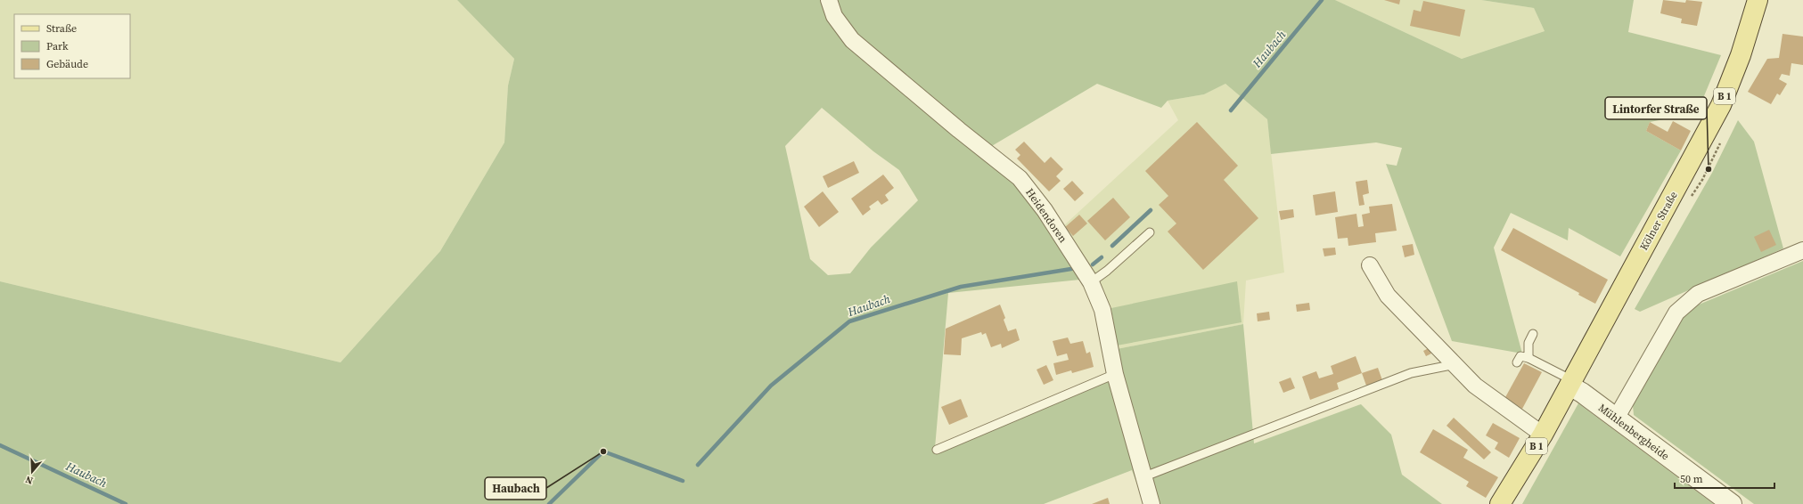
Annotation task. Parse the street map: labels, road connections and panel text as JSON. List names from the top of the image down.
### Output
{
  "streets": {
    "main road": ["B 1", "Kölner Straße"],
    "street": ["Heidendoren", "Mühlenbergheide"]
  },
  "crossings": [
    ["Kölner Straße", "Mühlenbergheide"]
  ],
  "water": ["Haubach"],
  "places": ["Lintorfer Straße", "Haubach"],
  "legend": ["Straße", "Park", "Gebäude"],
  "scale_bar": "50 m",
  "north": "bottom"
}
